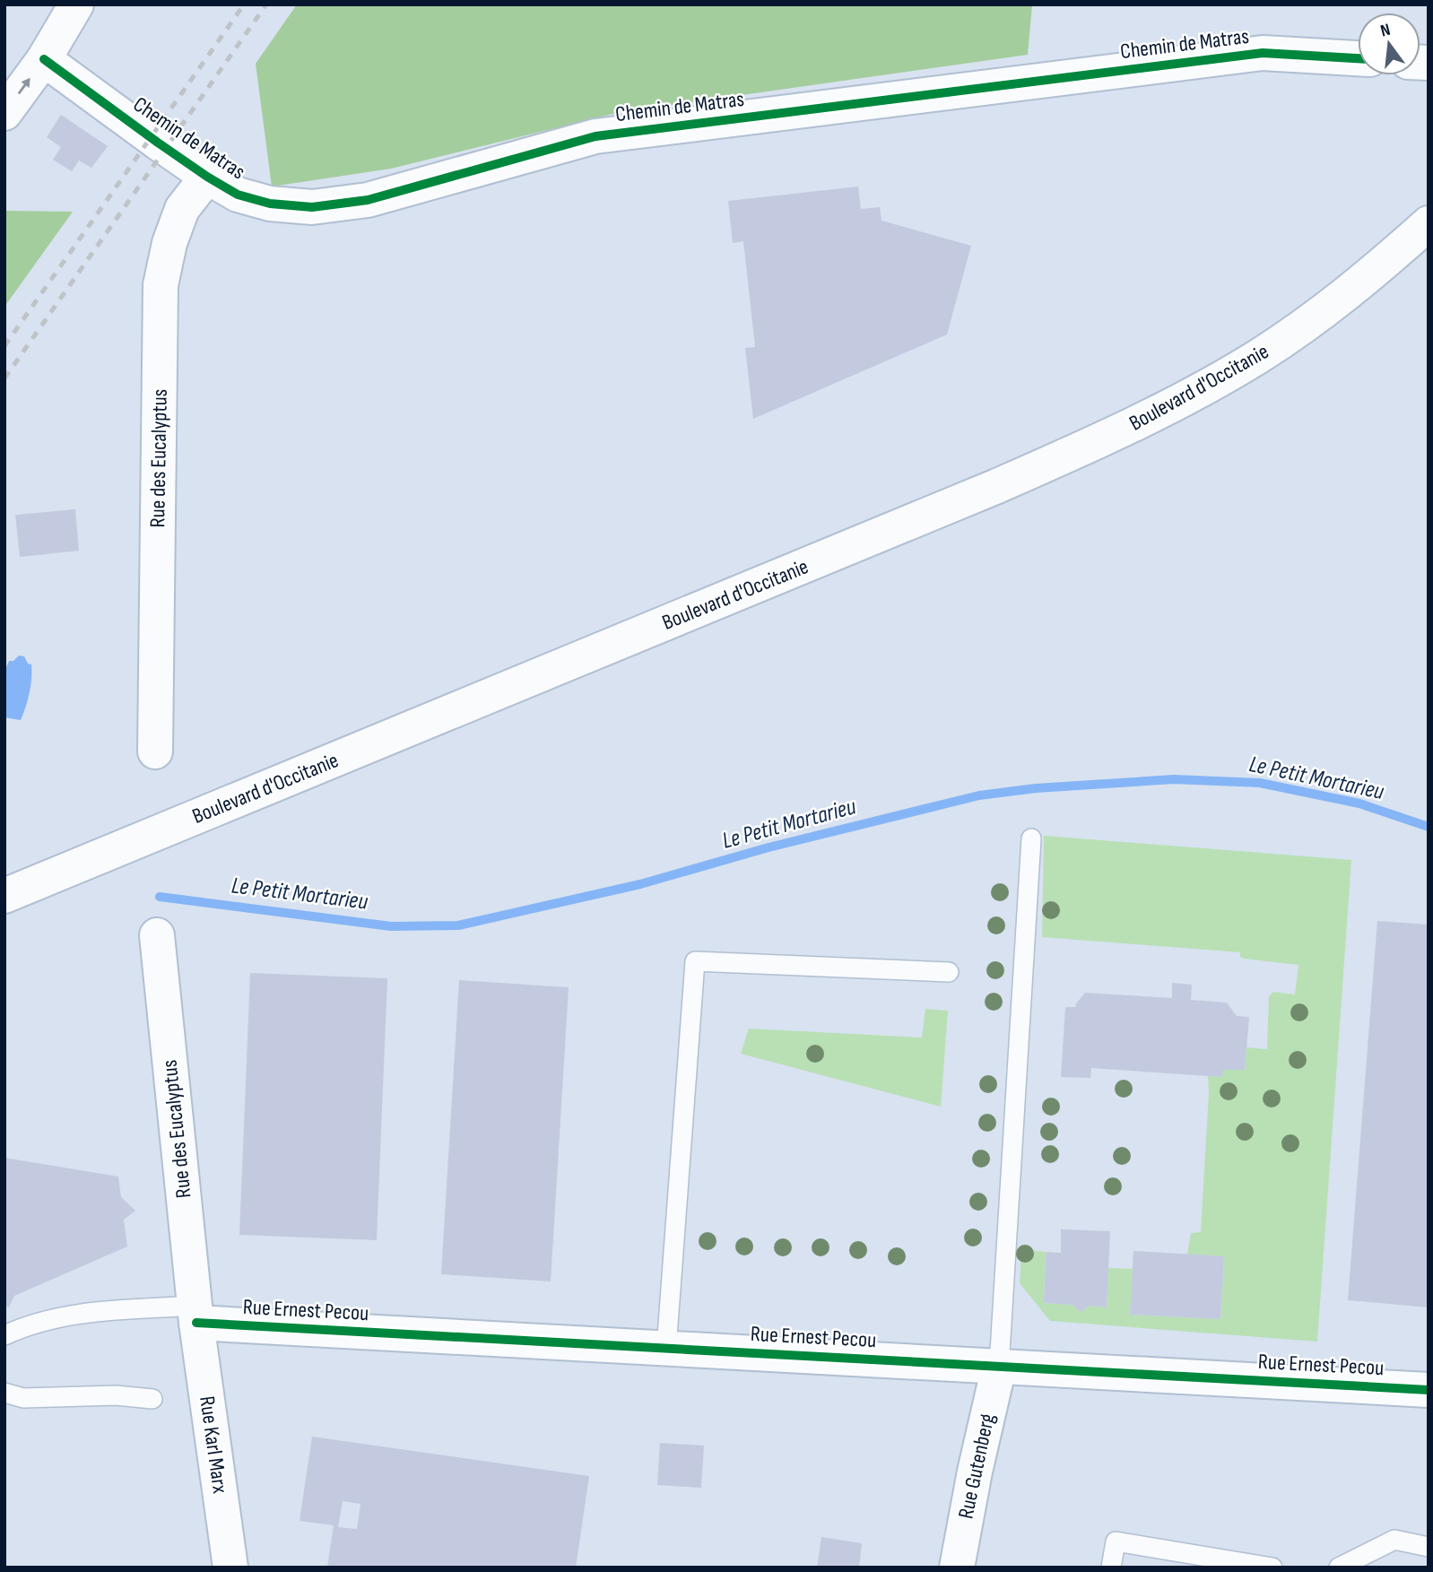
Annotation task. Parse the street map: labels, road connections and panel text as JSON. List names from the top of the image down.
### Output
{
  "streets": {
    "street": [
      "Chemin de Matras",
      "Boulevard d'Occitanie",
      "Rue des Eucalyptus",
      "Rue Ernest Pecou",
      "Rue Karl Marx",
      "Rue Gutenberg"
    ]
  },
  "crossings": [
    ["Chemin de Matras", "Rue des Eucalyptus"],
    ["Rue des Eucalyptus", "Rue Ernest Pecou"],
    ["Rue des Eucalyptus", "Rue Karl Marx"],
    ["Rue Ernest Pecou", "Rue Karl Marx"],
    ["Rue Ernest Pecou", "Rue Gutenberg"]
  ],
  "water": ["Le Petit Mortarieu"],
  "north": "top"
}
